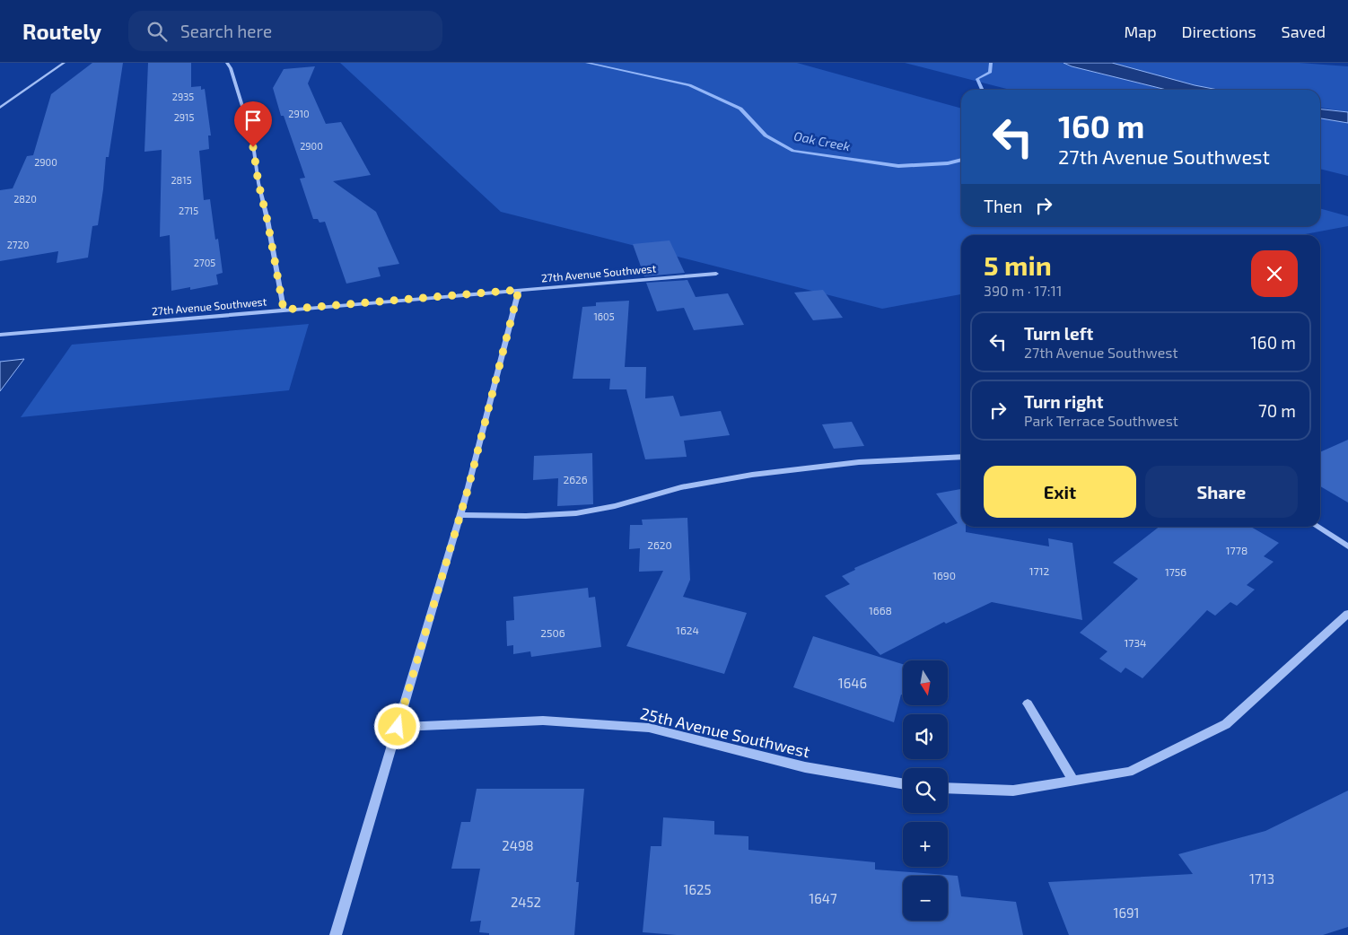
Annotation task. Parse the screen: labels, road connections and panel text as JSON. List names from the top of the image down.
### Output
{
  "streets": {
    "street": ["27th Avenue Southwest", "25th Avenue Southwest"]
  },
  "water": ["Oak Creek"],
  "house_numbers": [
    "2935",
    "2910",
    "2915",
    "2900",
    "2900",
    "2815",
    "2820",
    "2715",
    "2720",
    "2705",
    "1605",
    "2626",
    "2620",
    "1778",
    "1712",
    "1756",
    "1690",
    "1668",
    "1624",
    "2506",
    "1734",
    "1646",
    "2498",
    "1713",
    "1625",
    "1647",
    "2452",
    "1691"
  ],
  "north": "bottom",
  "page": {
    "header": "Routely",
    "search": "Search here",
    "nav": ["Map", "Directions", "Saved"],
    "turn": ["160 m", "27th Avenue Southwest"],
    "then": "Then",
    "heading": ["5 min", "390 m · 17:11"],
    "list": [
      {
        "name": "Turn left",
        "note": "27th Avenue Southwest",
        "value": "160 m"
      },
      {
        "name": "Turn right",
        "note": "Park Terrace Southwest",
        "value": "70 m"
      }
    ],
    "buttons": ["Exit", "Share"],
    "map_buttons": ["+", "−"]
  }
}
